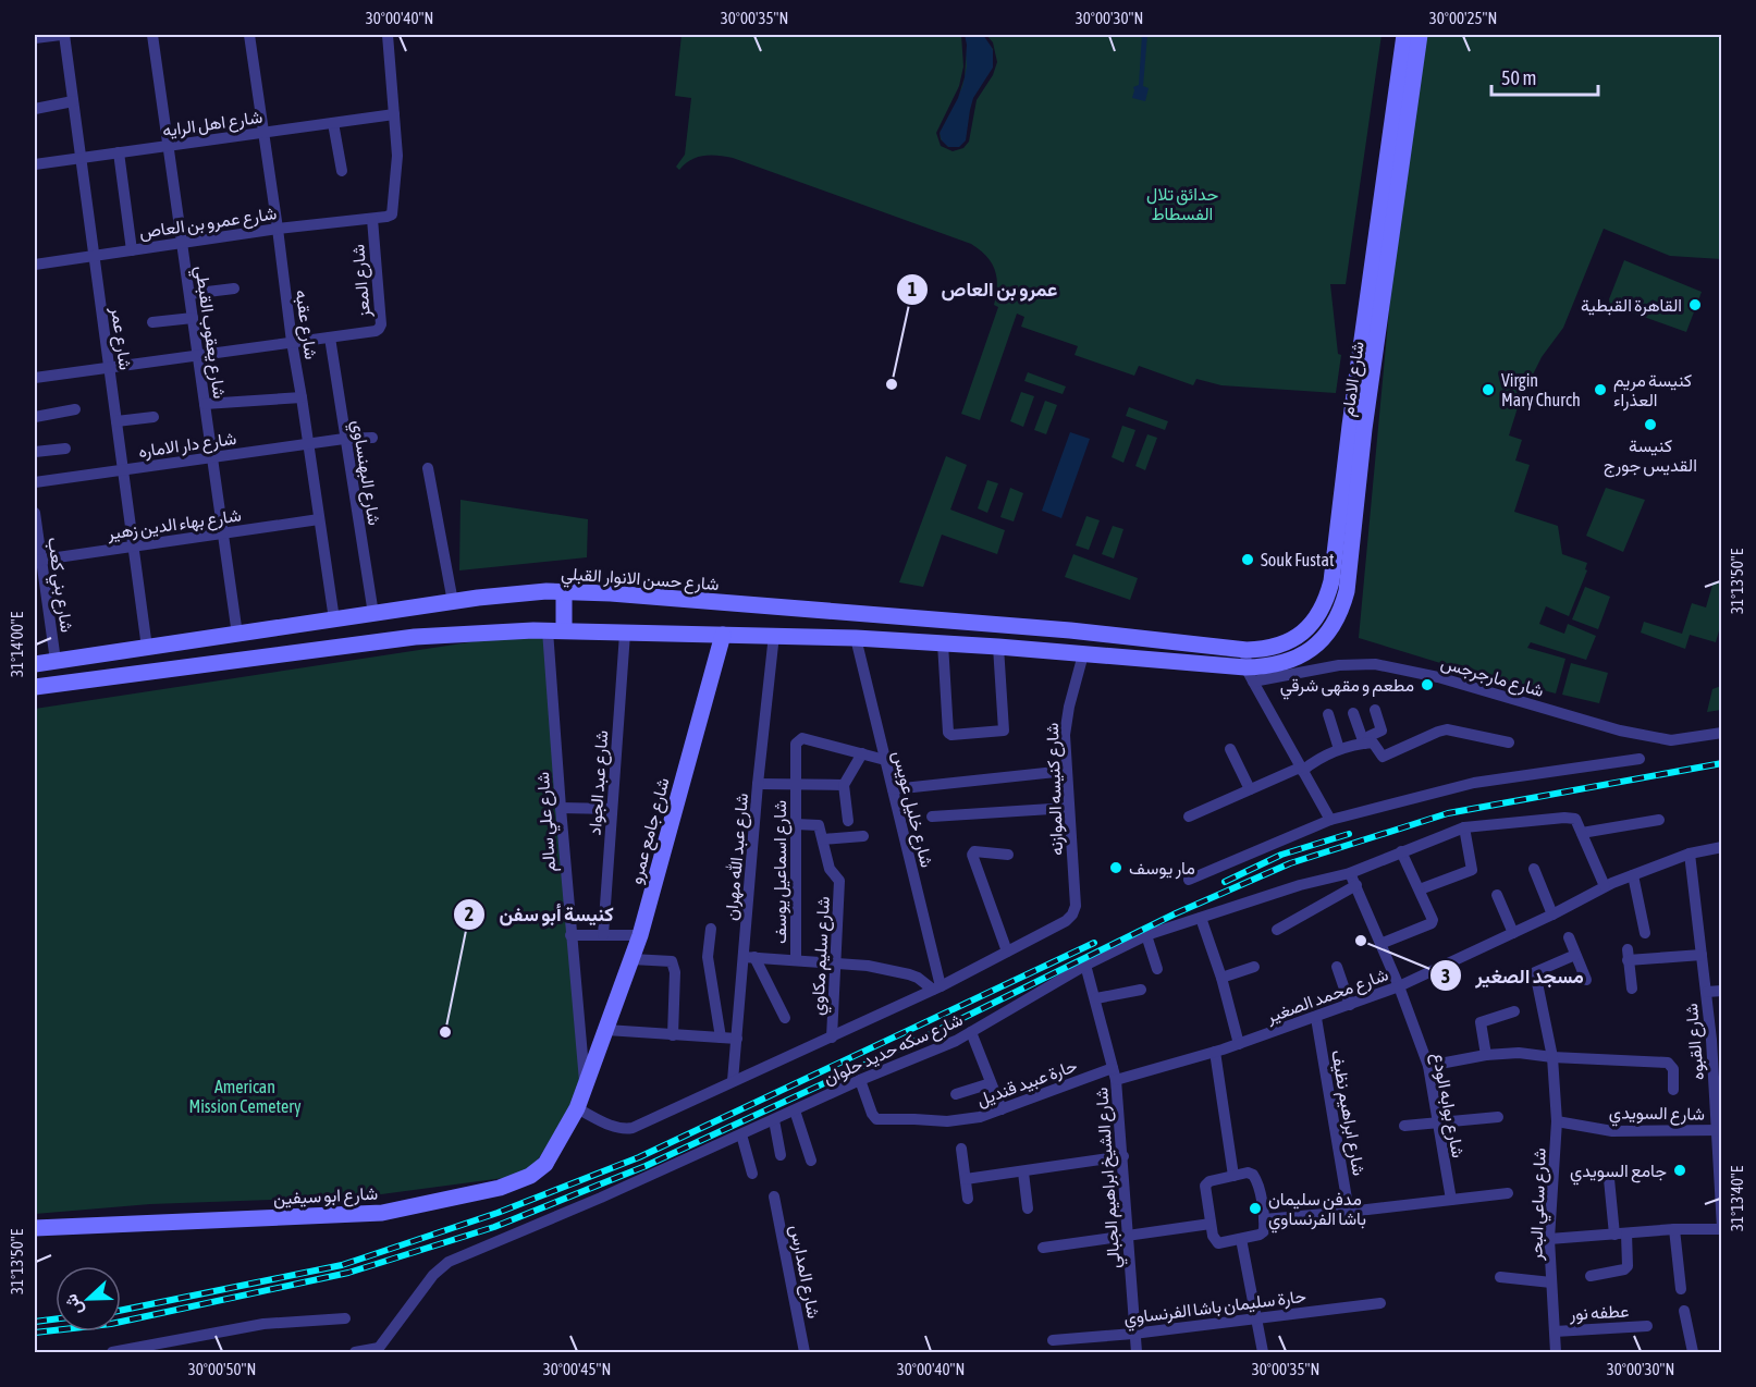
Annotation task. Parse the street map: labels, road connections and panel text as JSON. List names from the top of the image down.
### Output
{
  "streets": {
    "main road": [
      "شارع الامام",
      "شارع حسن الانوار القبلي",
      "شارع جامع عمرو",
      "شارع ابو سيفين"
    ],
    "street": [
      "شارع اهل الرايه",
      "شارع عمرو بن العاص",
      "شارع المعز",
      "شارع عقبه",
      "شارع يعقوب القبطي",
      "شارع عمر",
      "شارع دار الاماره",
      "شارع البهنساوي",
      "شارع بهاء الدين زهير",
      "شارع بني كعب",
      "شارع مارجرجس",
      "شارع عبد الجواد",
      "شارع كنيسه الموازنه",
      "شارع خليل عويس",
      "شارع علي سالم",
      "شارع عبد الله مهران",
      "شارع اسماعيل يوسف",
      "شارع سليم مكاوي",
      "شارع محمد الصغير",
      "شارع القبوه",
      "شارع سكه حديد حلوان",
      "حارة عبيد قنديل",
      "شارع بوابه الودع",
      "شارع ابراهيم نظيف",
      "شارع السويدي",
      "شارع الشيخ ابراهيم الجبالي",
      "شارع ساعي البحر",
      "شارع المدارس",
      "حارة سليمان باشا الفرنساوي",
      "عطفه نور"
    ]
  },
  "crossings": [
    ["شارع اهل الرايه", "شارع عمرو بن العاص"],
    ["شارع اهل الرايه", "شارع عقبه"],
    ["شارع اهل الرايه", "شارع يعقوب القبطي"],
    ["شارع اهل الرايه", "شارع عمر"],
    ["شارع عمرو بن العاص", "شارع المعز"],
    ["شارع عمرو بن العاص", "شارع عقبه"],
    ["شارع عمرو بن العاص", "شارع يعقوب القبطي"],
    ["شارع عمرو بن العاص", "شارع عمر"],
    ["شارع المعز", "شارع عقبه"],
    ["شارع المعز", "شارع يعقوب القبطي"],
    ["شارع المعز", "شارع عمر"],
    ["شارع المعز", "شارع البهنساوي"],
    ["شارع عقبه", "شارع دار الاماره"],
    ["شارع عقبه", "شارع بهاء الدين زهير"],
    ["شارع عقبه", "شارع حسن الانوار القبلي"],
    ["شارع يعقوب القبطي", "شارع دار الاماره"],
    ["شارع يعقوب القبطي", "شارع بهاء الدين زهير"],
    ["شارع يعقوب القبطي", "شارع حسن الانوار القبلي"],
    ["شارع عمر", "شارع دار الاماره"],
    ["شارع عمر", "شارع بهاء الدين زهير"],
    ["شارع عمر", "شارع حسن الانوار القبلي"],
    ["شارع الامام", "شارع حسن الانوار القبلي"],
    ["شارع الامام", "شارع مارجرجس"],
    ["شارع دار الاماره", "شارع البهنساوي"],
    ["شارع البهنساوي", "شارع حسن الانوار القبلي"],
    ["شارع بهاء الدين زهير", "شارع بني كعب"],
    ["شارع حسن الانوار القبلي", "شارع بني كعب"],
    ["شارع حسن الانوار القبلي", "شارع مارجرجس"],
    ["شارع كنيسه الموازنه", "شارع سكه حديد حلوان"],
    ["شارع خليل عويس", "شارع سكه حديد حلوان"],
    ["شارع علي سالم", "شارع جامع عمرو"],
    ["شارع جامع عمرو", "شارع سكه حديد حلوان"],
    ["شارع جامع عمرو", "شارع ابو سيفين"],
    ["شارع عبد الله مهران", "شارع سكه حديد حلوان"],
    ["شارع سليم مكاوي", "شارع سكه حديد حلوان"],
    ["شارع محمد الصغير", "شارع القبوه"],
    ["شارع محمد الصغير", "حارة عبيد قنديل"],
    ["شارع محمد الصغير", "شارع بوابه الودع"],
    ["شارع محمد الصغير", "شارع ابراهيم نظيف"],
    ["شارع محمد الصغير", "شارع الشيخ ابراهيم الجبالي"],
    ["شارع القبوه", "شارع السويدي"],
    ["شارع سكه حديد حلوان", "حارة عبيد قنديل"],
    ["شارع سكه حديد حلوان", "شارع بوابه الودع"],
    ["شارع سكه حديد حلوان", "شارع الشيخ ابراهيم الجبالي"],
    ["شارع سكه حديد حلوان", "شارع ابو سيفين"],
    ["حارة عبيد قنديل", "شارع الشيخ ابراهيم الجبالي"],
    ["شارع السويدي", "شارع ساعي البحر"],
    ["شارع الشيخ ابراهيم الجبالي", "حارة سليمان باشا الفرنساوي"],
    ["شارع ساعي البحر", "عطفه نور"]
  ],
  "parks": ["حدائق تلال الفسطاط", "American Mission Cemetery"],
  "places": [
    "القاهرة القبطية",
    "عمرو بن العاص",
    "Virgin Mary Church",
    "كنيسة مريم العذراء",
    "كنيسة القديس جورج",
    "Souk Fustat",
    "مطعم و مقهى شرقي",
    "مار يوسف",
    "مسجد الصغير",
    "كنيسة أبو سفن",
    "جامع السويدي",
    "مدفن سليمان باشا الفرنساوي"
  ],
  "scale_bar": "50 m",
  "north": "left",
  "coordinates": [
    "30°00'40\"N",
    "30°00'35\"N",
    "30°00'30\"N",
    "30°00'25\"N",
    "31°13'50\"E",
    "31°14'00\"E",
    "31°13'40\"E",
    "30°00'50\"N",
    "30°00'45\"N"
  ]
}
